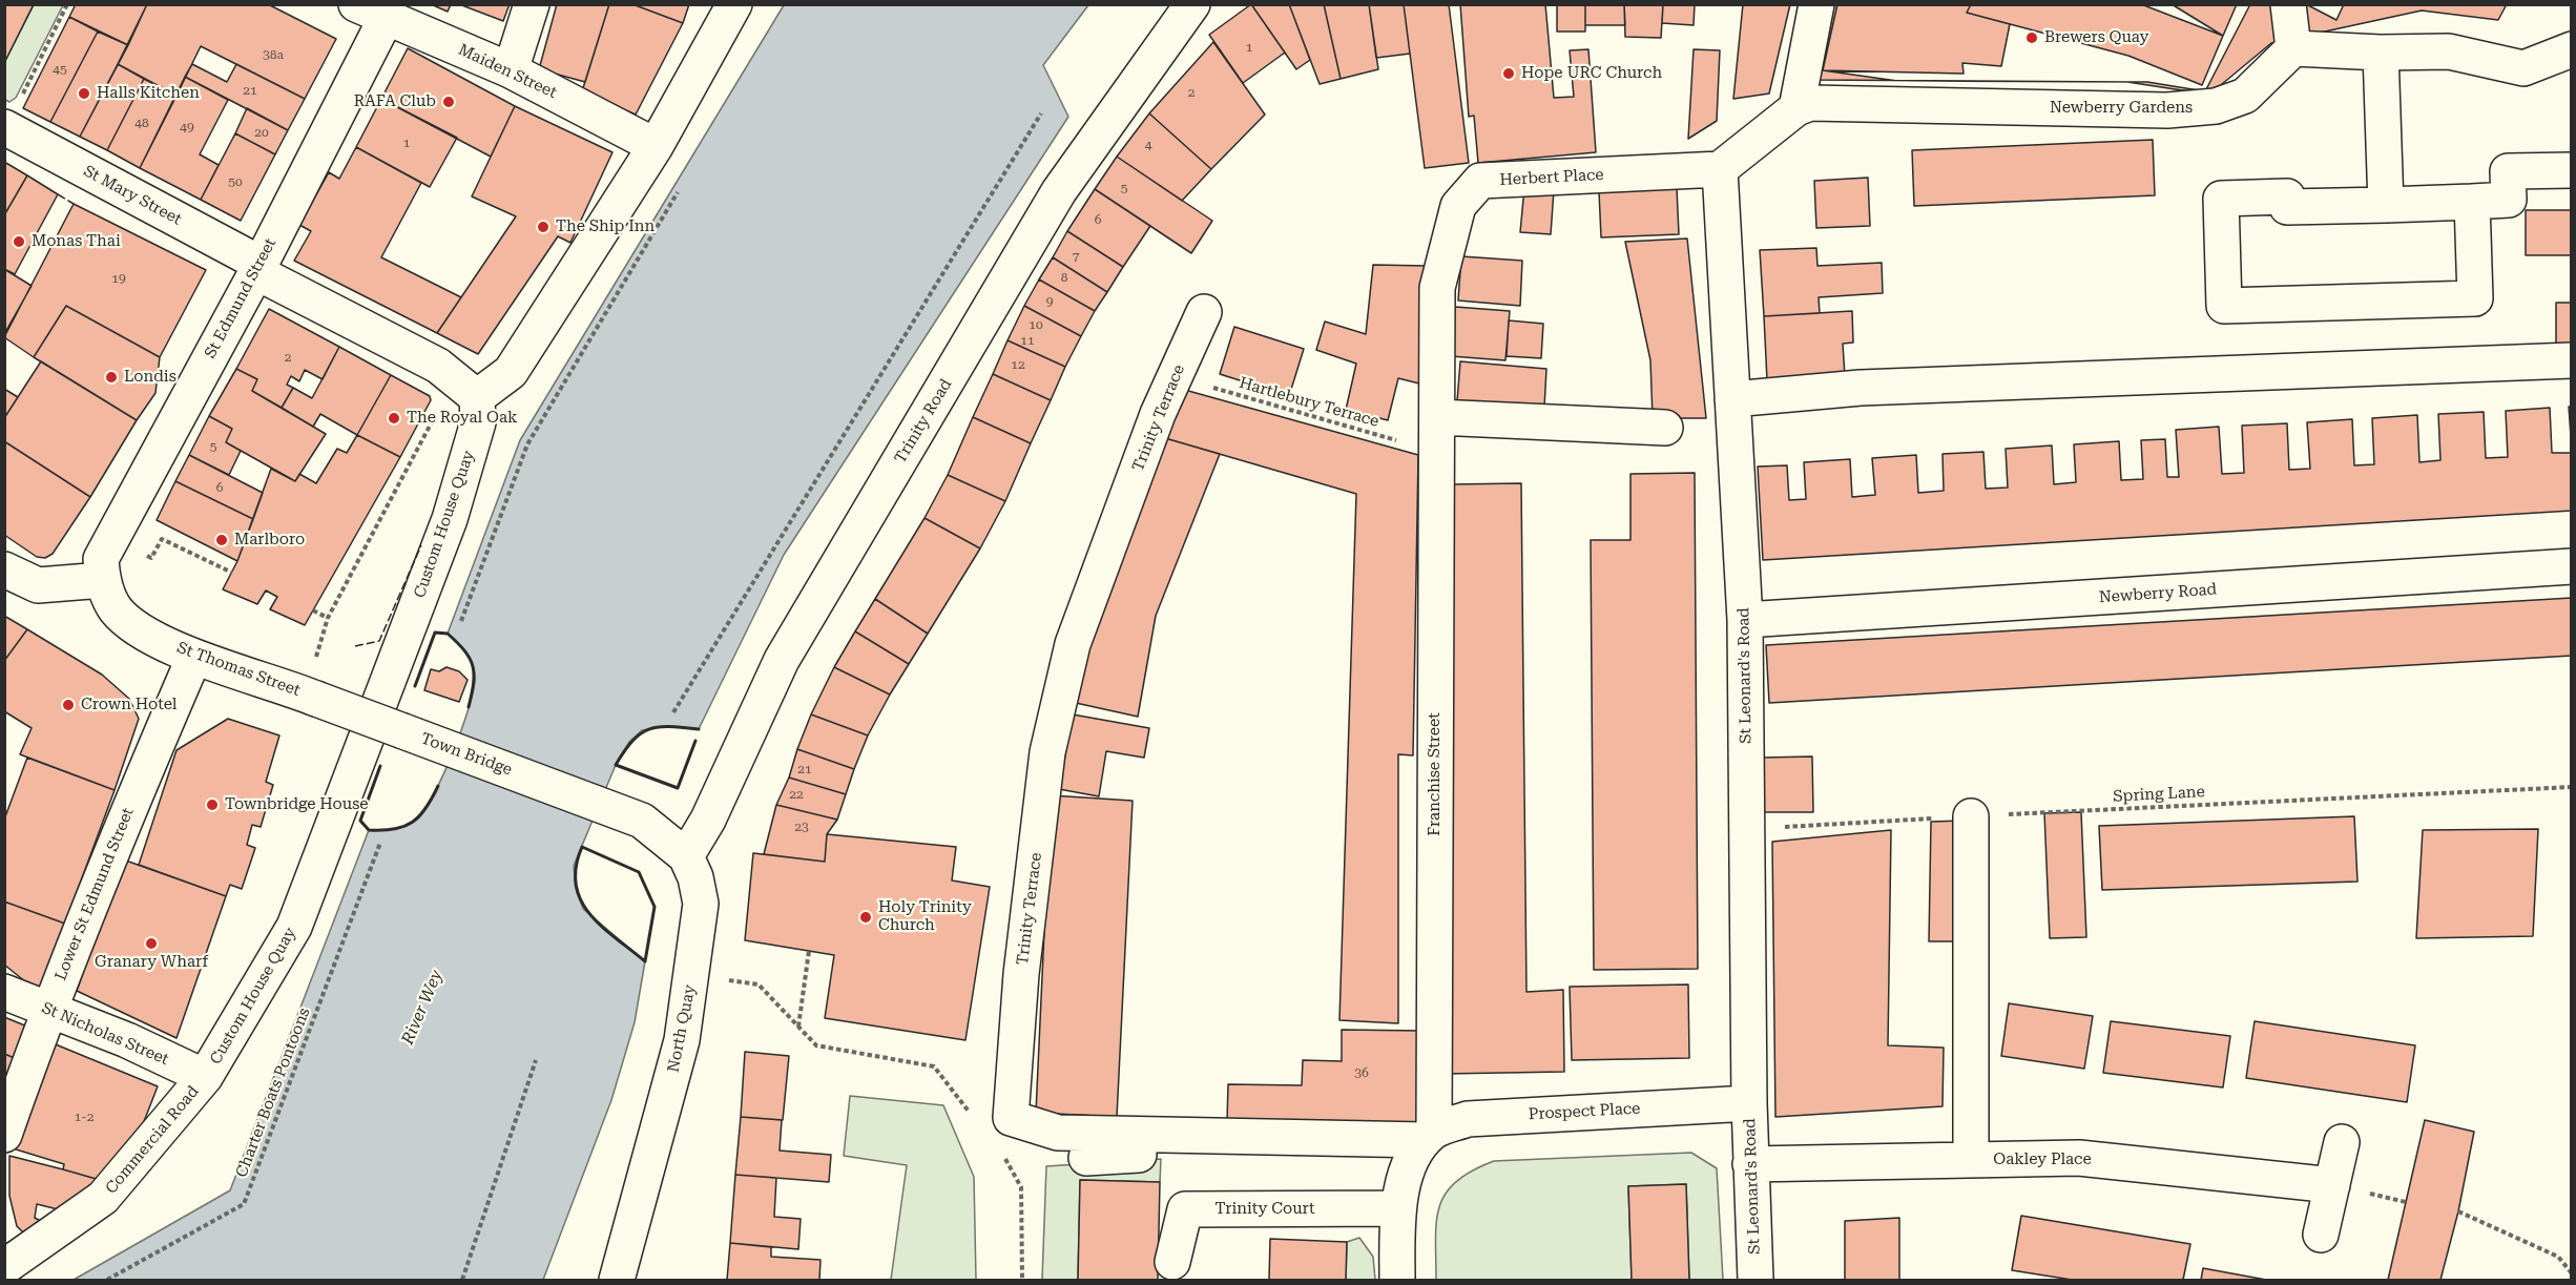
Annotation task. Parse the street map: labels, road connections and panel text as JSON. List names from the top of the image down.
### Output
{
  "streets": {
    "street": [
      "Maiden Street",
      "Newberry Gardens",
      "Herbert Place",
      "St Mary Street",
      "St Edmund Street",
      "Trinity Terrace",
      "Trinity Road",
      "Custom House Quay",
      "Newberry Road",
      "St Thomas Street",
      "St Leonard's Road",
      "Town Bridge",
      "Franchise Street",
      "Lower St Edmund Street",
      "North Quay",
      "St Nicholas Street",
      "Prospect Place",
      "Commercial Road",
      "Oakley Place",
      "Trinity Court"
    ],
    "path": ["Hartlebury Terrace", "Spring Lane", "Charter Boats Pontoons"]
  },
  "crossings": [
    ["Maiden Street", "St Edmund Street"],
    ["Herbert Place", "St Leonard's Road"],
    ["Herbert Place", "Franchise Street"],
    ["St Mary Street", "St Edmund Street"],
    ["St Mary Street", "Custom House Quay"],
    ["St Edmund Street", "St Thomas Street"],
    ["Hartlebury Terrace", "Trinity Terrace"],
    ["Hartlebury Terrace", "Franchise Street"],
    ["Trinity Terrace", "Franchise Street"],
    ["Trinity Terrace", "Prospect Place"],
    ["Trinity Road", "Town Bridge"],
    ["Trinity Road", "North Quay"],
    ["Custom House Quay", "St Nicholas Street"],
    ["Custom House Quay", "Commercial Road"],
    ["Newberry Road", "St Leonard's Road"],
    ["St Thomas Street", "Town Bridge"],
    ["St Thomas Street", "Lower St Edmund Street"],
    ["St Leonard's Road", "Spring Lane"],
    ["St Leonard's Road", "Prospect Place"],
    ["St Leonard's Road", "Oakley Place"],
    ["Town Bridge", "North Quay"],
    ["Franchise Street", "Prospect Place"],
    ["Franchise Street", "Trinity Court"],
    ["Lower St Edmund Street", "St Nicholas Street"],
    ["St Nicholas Street", "Commercial Road"]
  ],
  "water": ["River Wey"],
  "places": [
    "Brewers Quay",
    "Hope URC Church",
    "Halls Kitchen",
    "RAFA Club",
    "The Ship Inn",
    "Monas Thai",
    "Londis",
    "The Royal Oak",
    "Marlboro",
    "Crown Hotel",
    "Townbridge House",
    "Holy Trinity Church",
    "Granary Wharf"
  ],
  "house_numbers": [
    "1",
    "38a",
    "45",
    "21",
    "2",
    "48",
    "49",
    "20",
    "1",
    "4",
    "50",
    "5",
    "6",
    "7",
    "8",
    "19",
    "9",
    "10",
    "11",
    "2",
    "12",
    "5",
    "6",
    "21",
    "22",
    "23",
    "36",
    "1-2"
  ]
}
